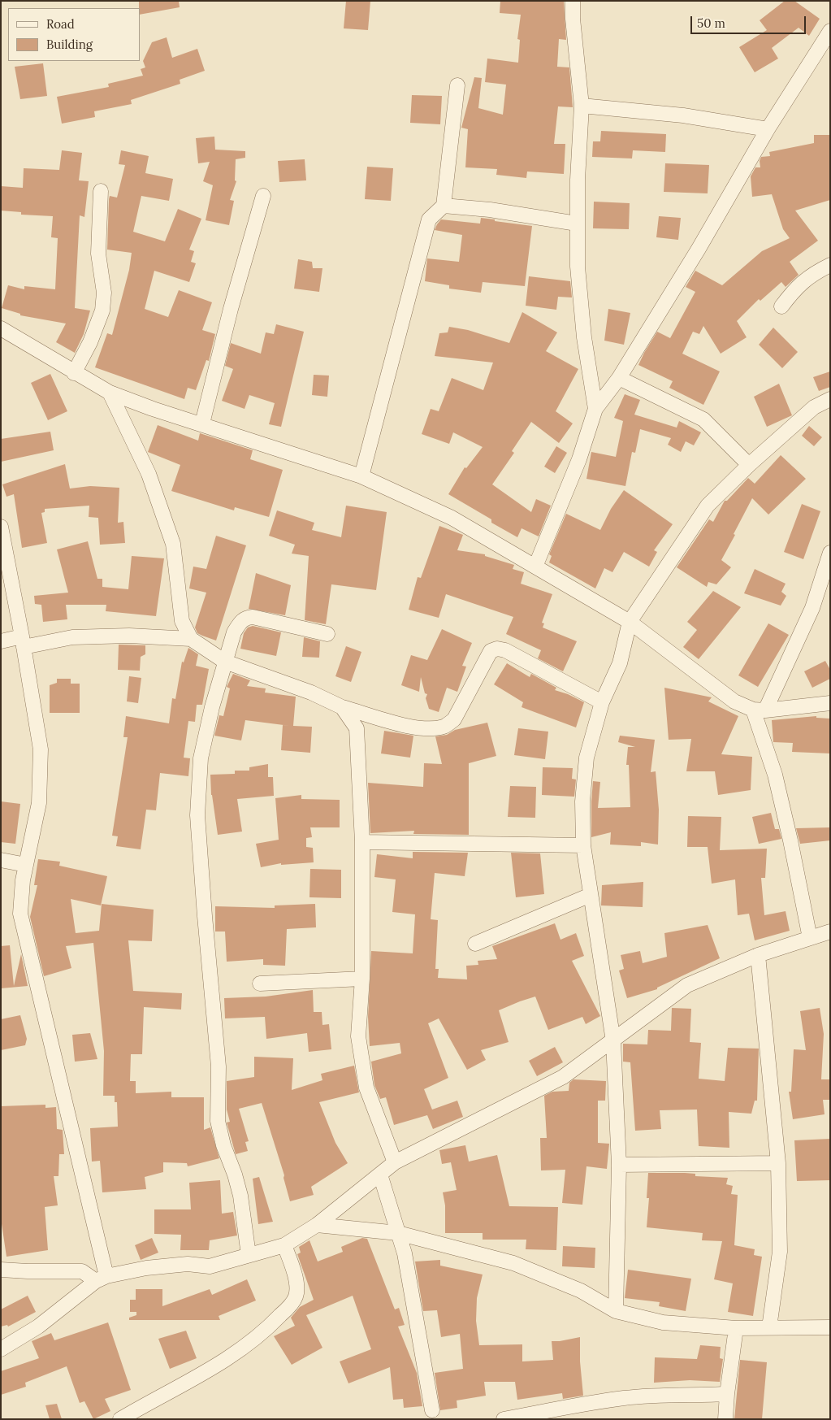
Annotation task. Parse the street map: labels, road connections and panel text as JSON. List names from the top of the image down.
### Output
{
  "legend": ["Road", "Building"],
  "scale_bar": "50 m"
}
